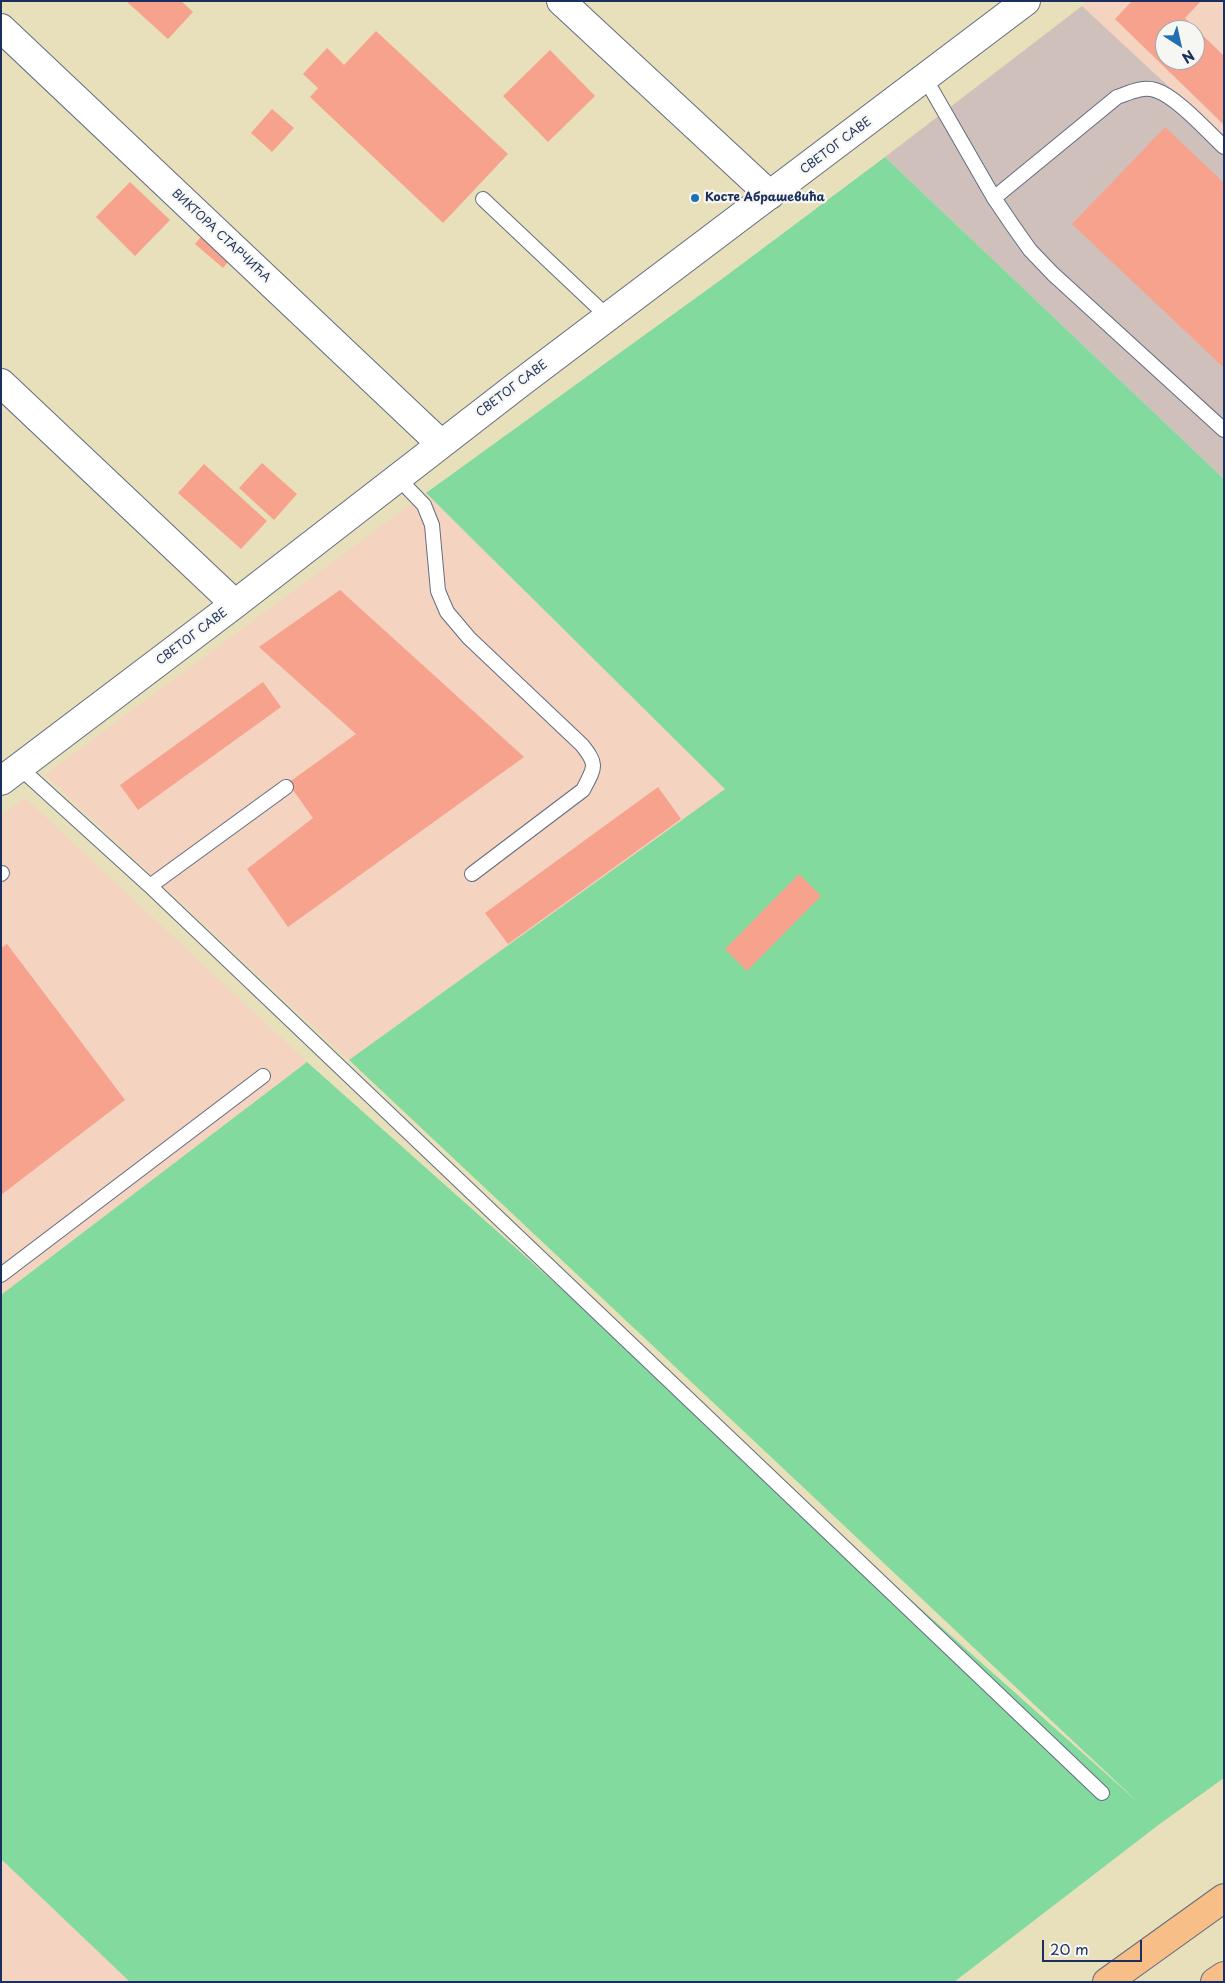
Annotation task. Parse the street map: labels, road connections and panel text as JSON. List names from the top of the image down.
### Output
{
  "streets": {
    "street": ["СВЕТОГ САВЕ", "ВИКТОРА СТАРЧИЋА"]
  },
  "crossings": [
    ["СВЕТОГ САВЕ", "ВИКТОРА СТАРЧИЋА"]
  ],
  "places": ["Косте Абрашевића"],
  "scale_bar": "20 m",
  "north": "bottom right"
}
